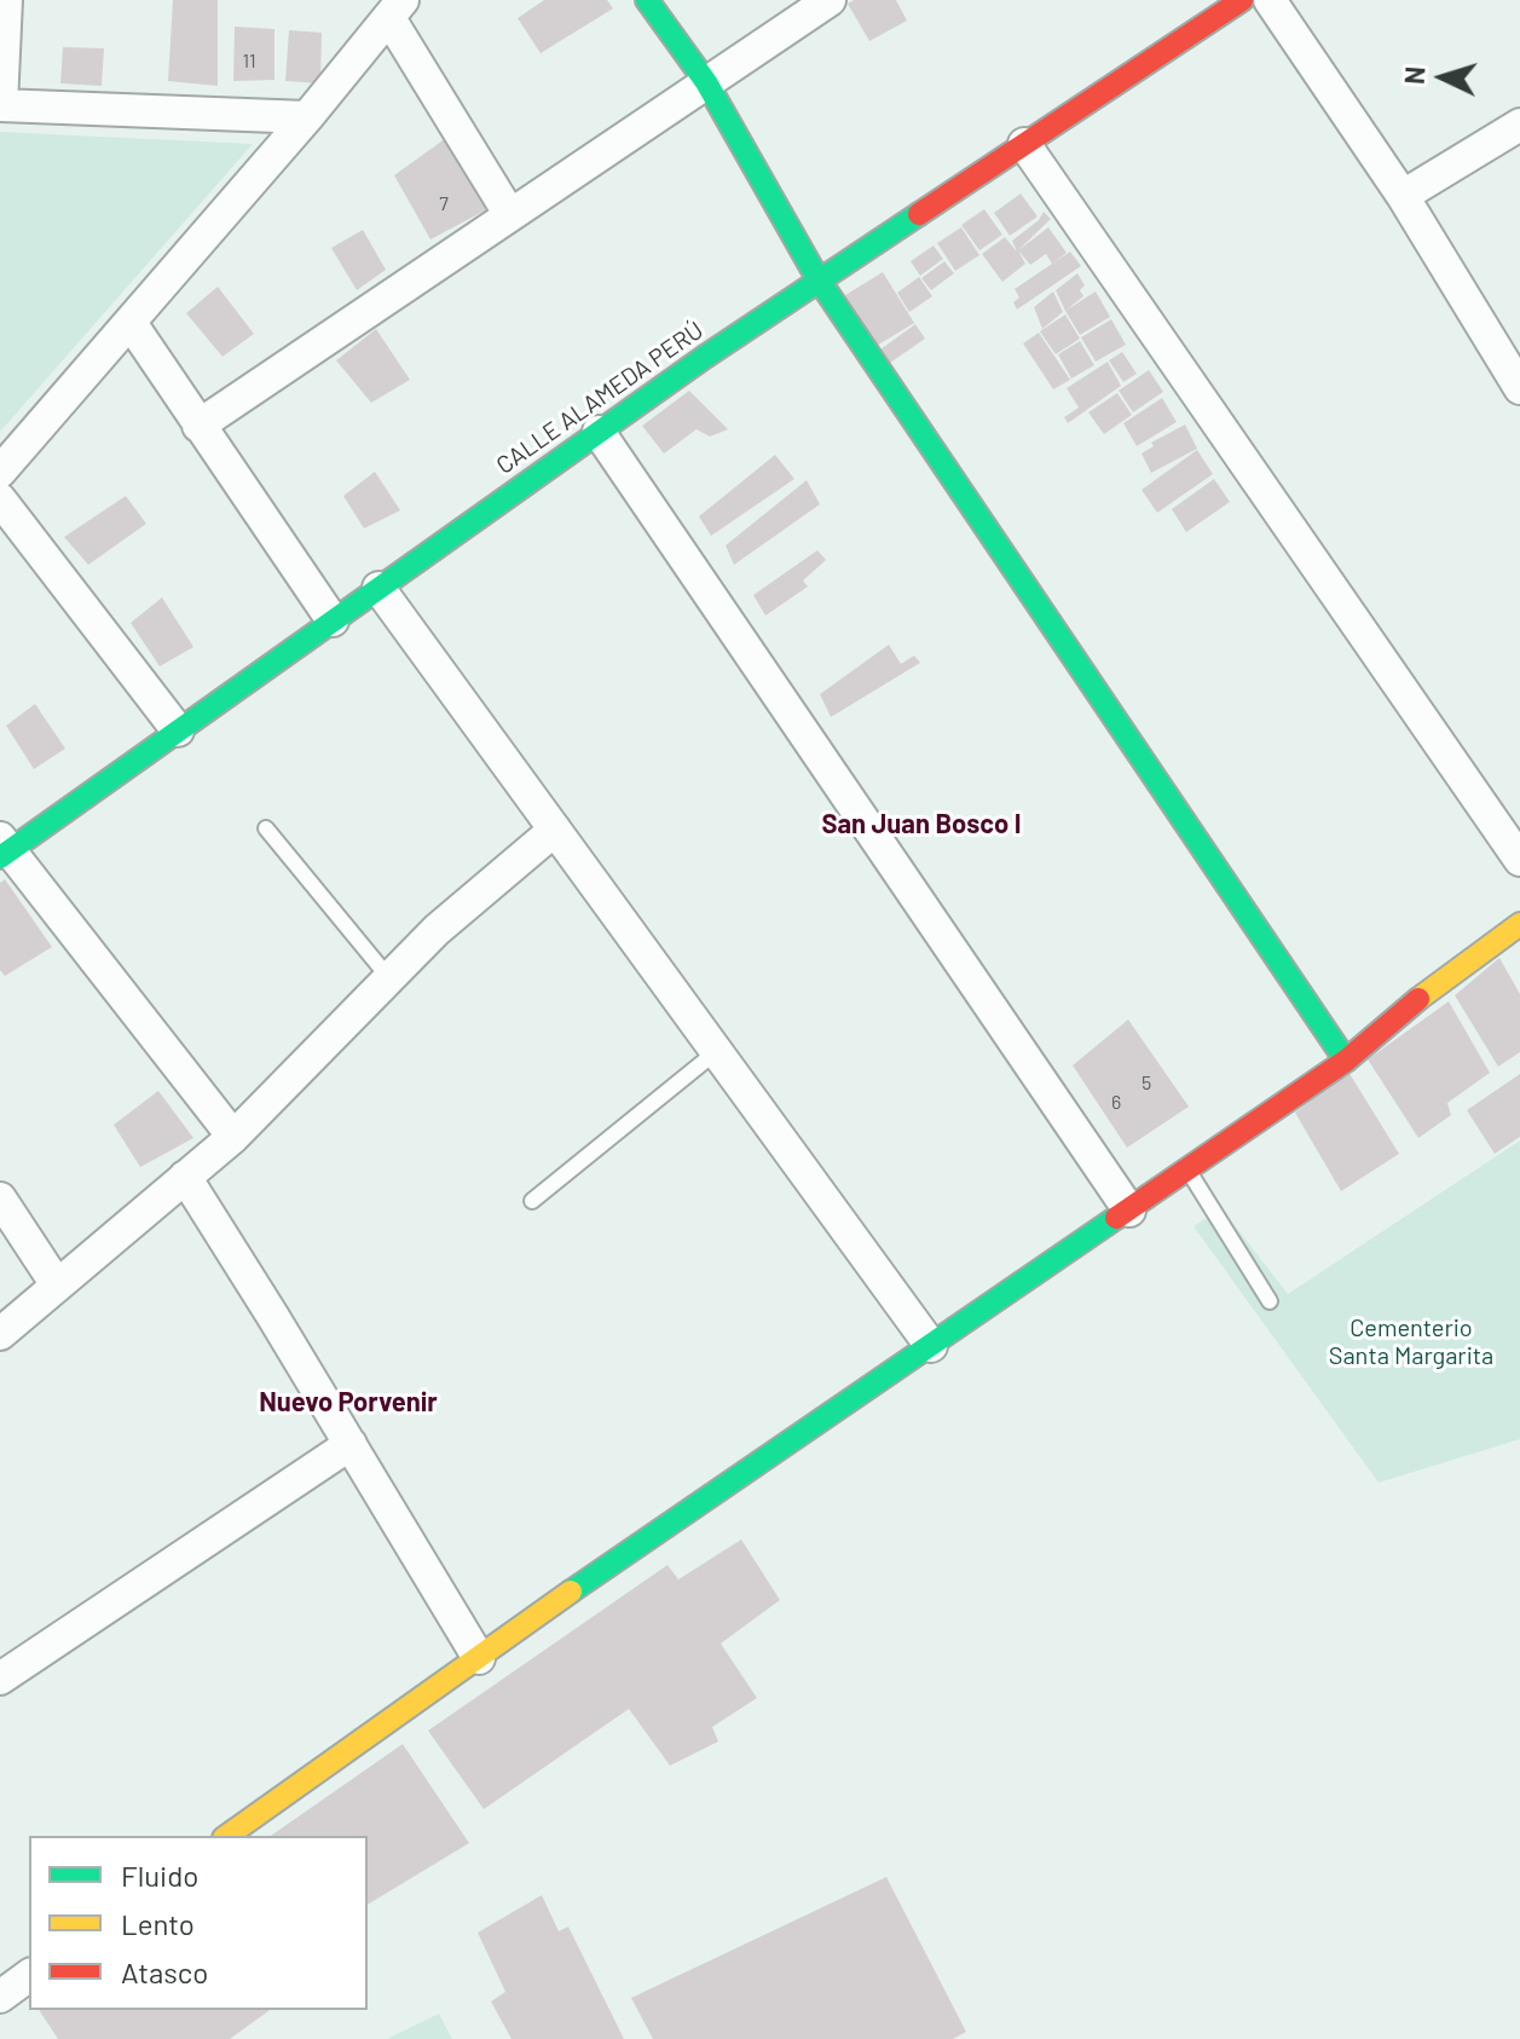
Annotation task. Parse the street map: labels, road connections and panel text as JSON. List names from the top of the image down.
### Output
{
  "streets": {
    "street": ["CALLE ALAMEDA PERÚ"]
  },
  "districts": ["San Juan Bosco I", "Nuevo Porvenir"],
  "parks": ["Cementerio Santa Margarita"],
  "house_numbers": [
    "11",
    "7",
    "5",
    "6"
  ],
  "legend": ["Fluido", "Lento", "Atasco"],
  "north": "left"
}
